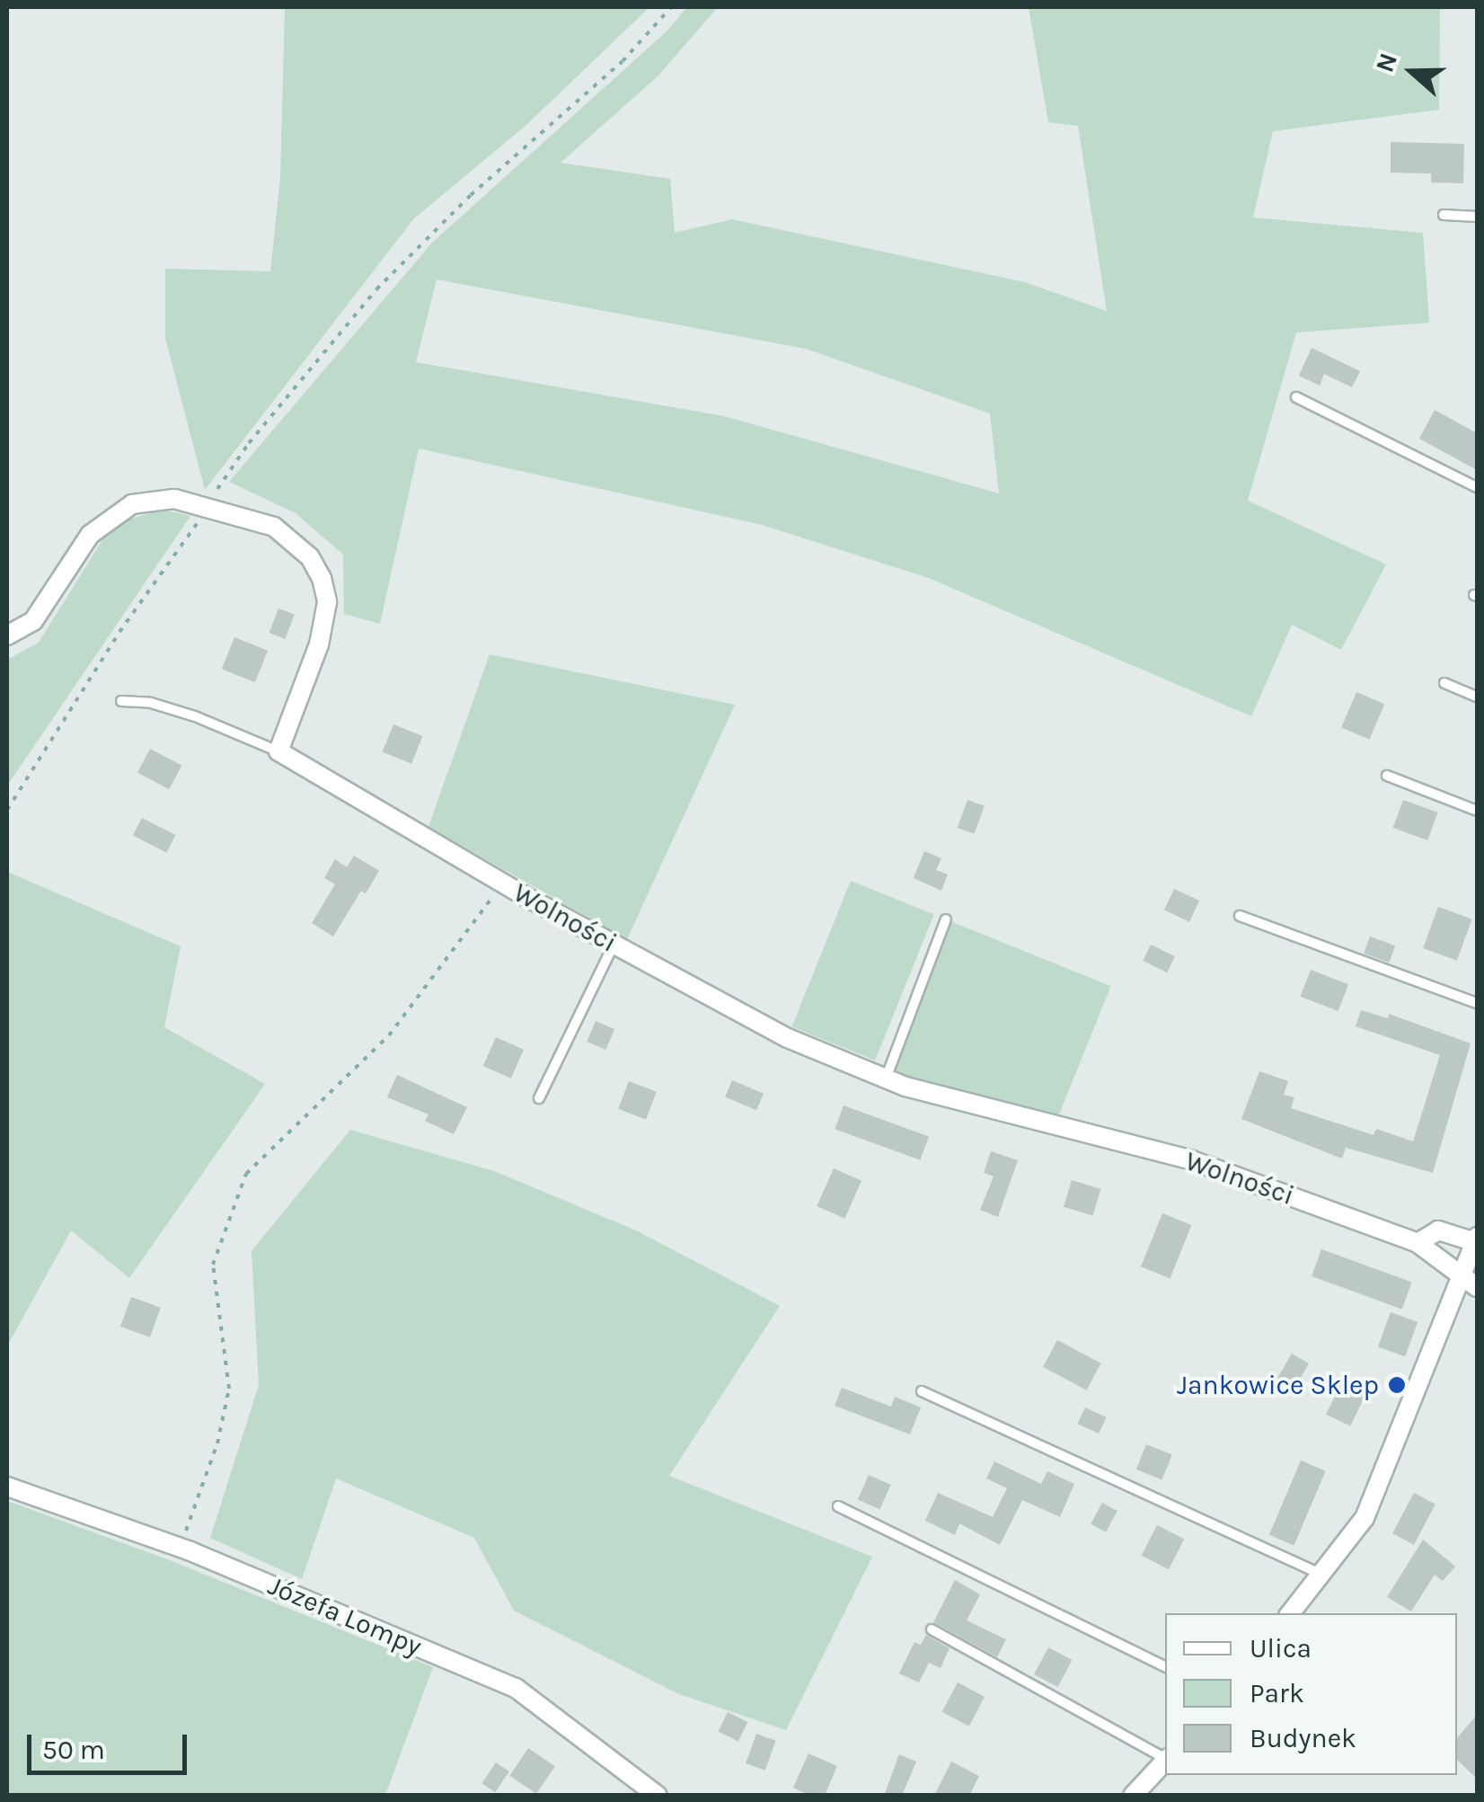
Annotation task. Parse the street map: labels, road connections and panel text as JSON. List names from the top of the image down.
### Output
{
  "streets": {
    "street": ["Wolności", "Józefa Lompy"]
  },
  "places": ["Jankowice Sklep"],
  "legend": ["Ulica", "Park", "Budynek"],
  "scale_bar": "50 m",
  "north": "left"
}
